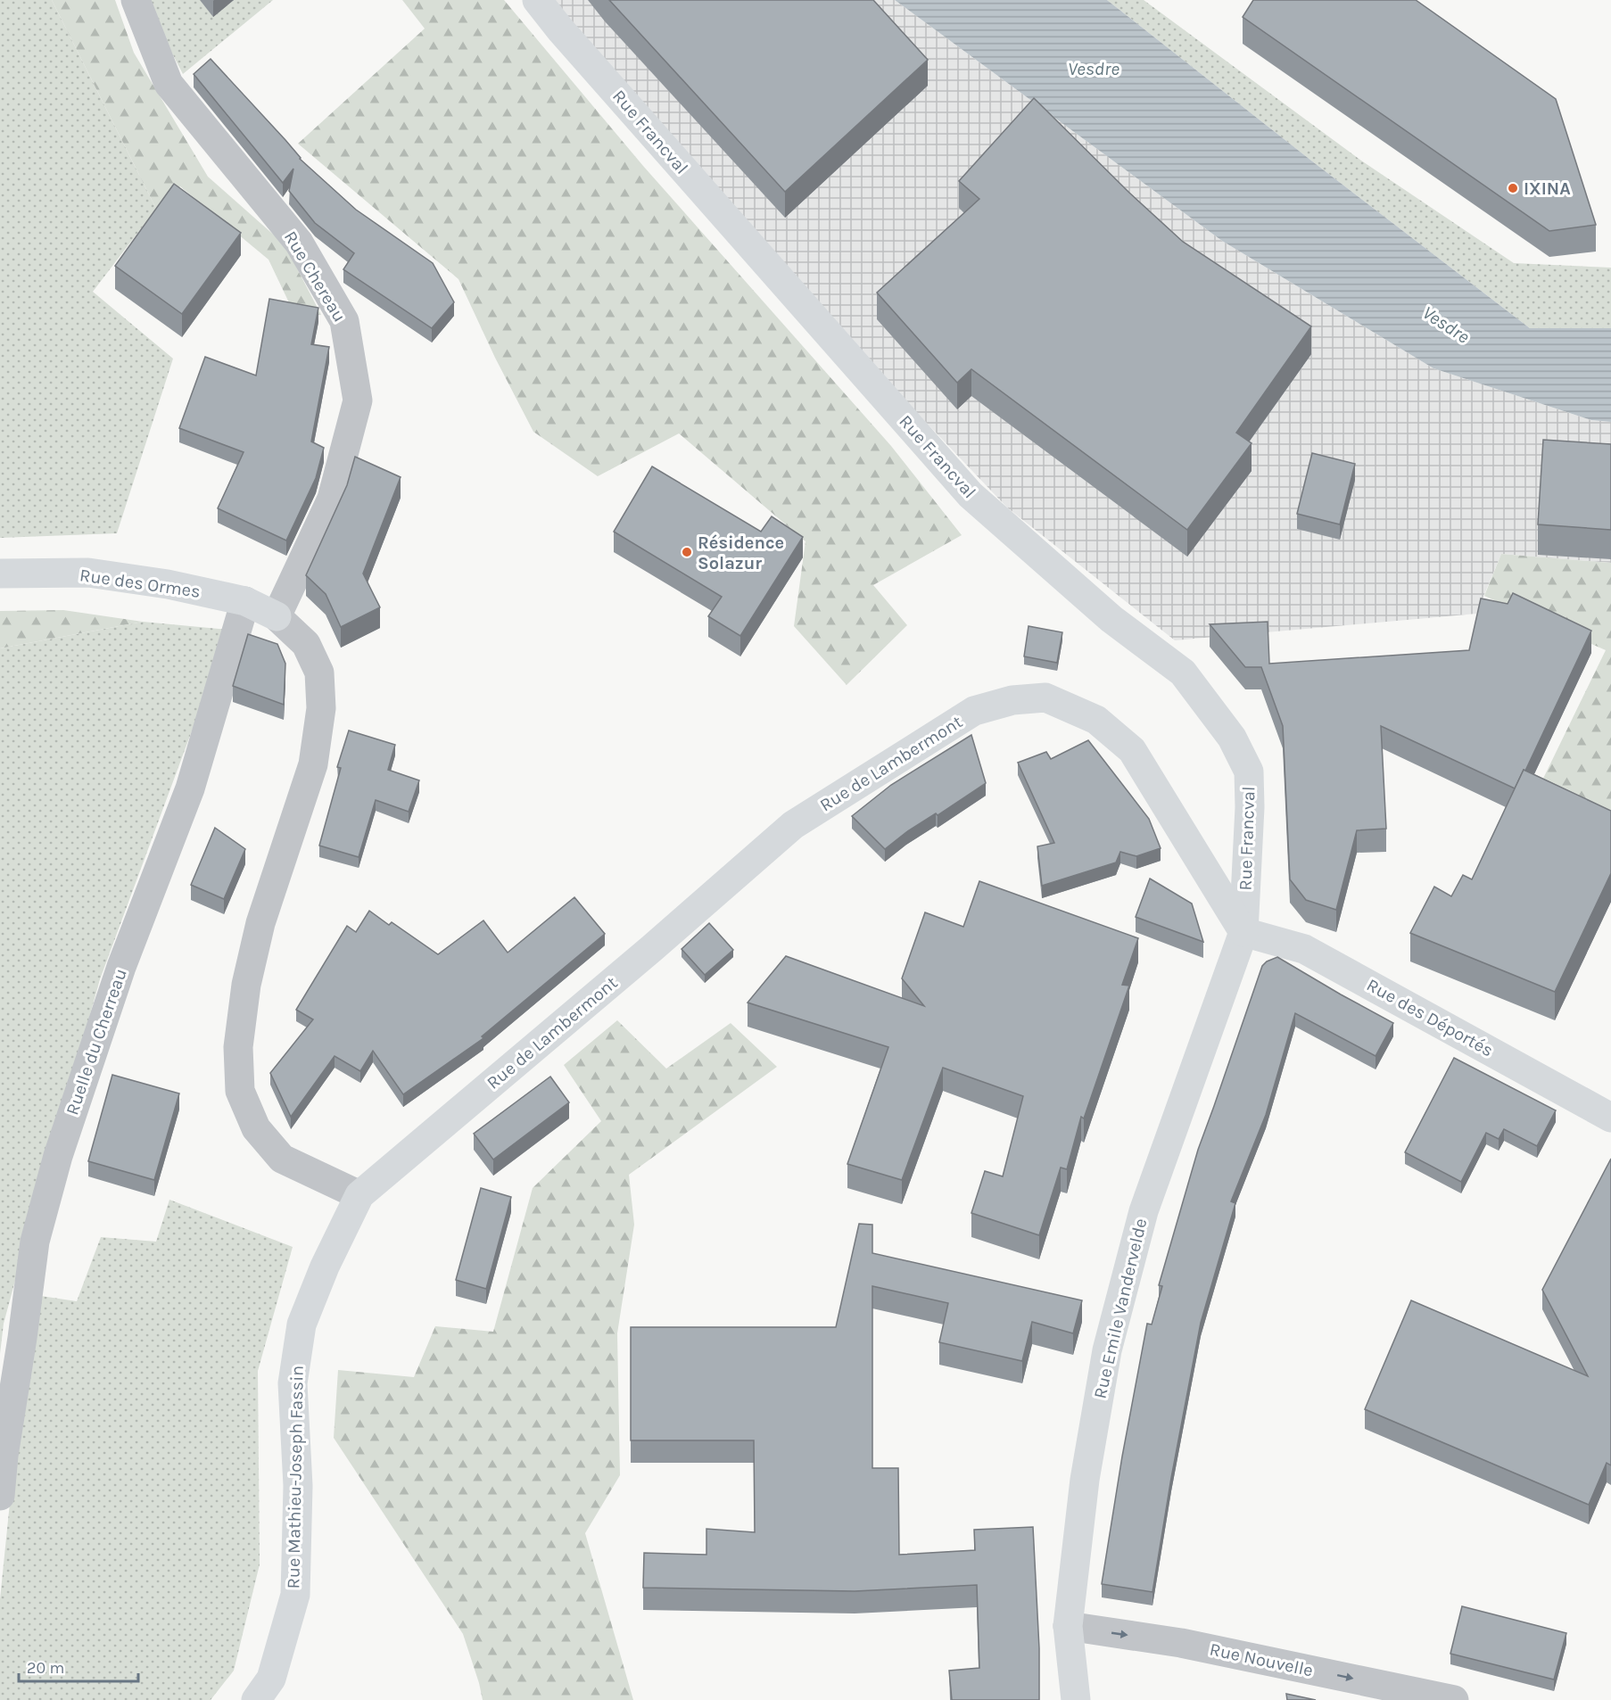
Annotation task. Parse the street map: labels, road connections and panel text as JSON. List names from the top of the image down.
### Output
{
  "streets": {
    "street": [
      "Rue Francval",
      "Rue Chereau",
      "Rue des Ormes",
      "Rue de Lambermont",
      "Rue des Déportés",
      "Ruelle du Cherreau",
      "Rue Emile Vandervelde",
      "Rue Mathieu-Joseph Fassin",
      "Rue Nouvelle"
    ]
  },
  "crossings": [
    ["Rue Francval", "Rue de Lambermont"],
    ["Rue Francval", "Rue des Déportés"],
    ["Rue Francval", "Rue Emile Vandervelde"],
    ["Rue Chereau", "Rue des Ormes"],
    ["Rue des Ormes", "Ruelle du Cherreau"],
    ["Rue de Lambermont", "Rue des Déportés"],
    ["Rue de Lambermont", "Rue Emile Vandervelde"],
    ["Rue de Lambermont", "Rue Mathieu-Joseph Fassin"],
    ["Rue des Déportés", "Rue Emile Vandervelde"],
    ["Rue Emile Vandervelde", "Rue Nouvelle"]
  ],
  "one_way": ["Rue Nouvelle"],
  "water": ["Vesdre"],
  "places": ["IXINA", "Résidence Solazur"],
  "scale_bar": "20 m"
}
